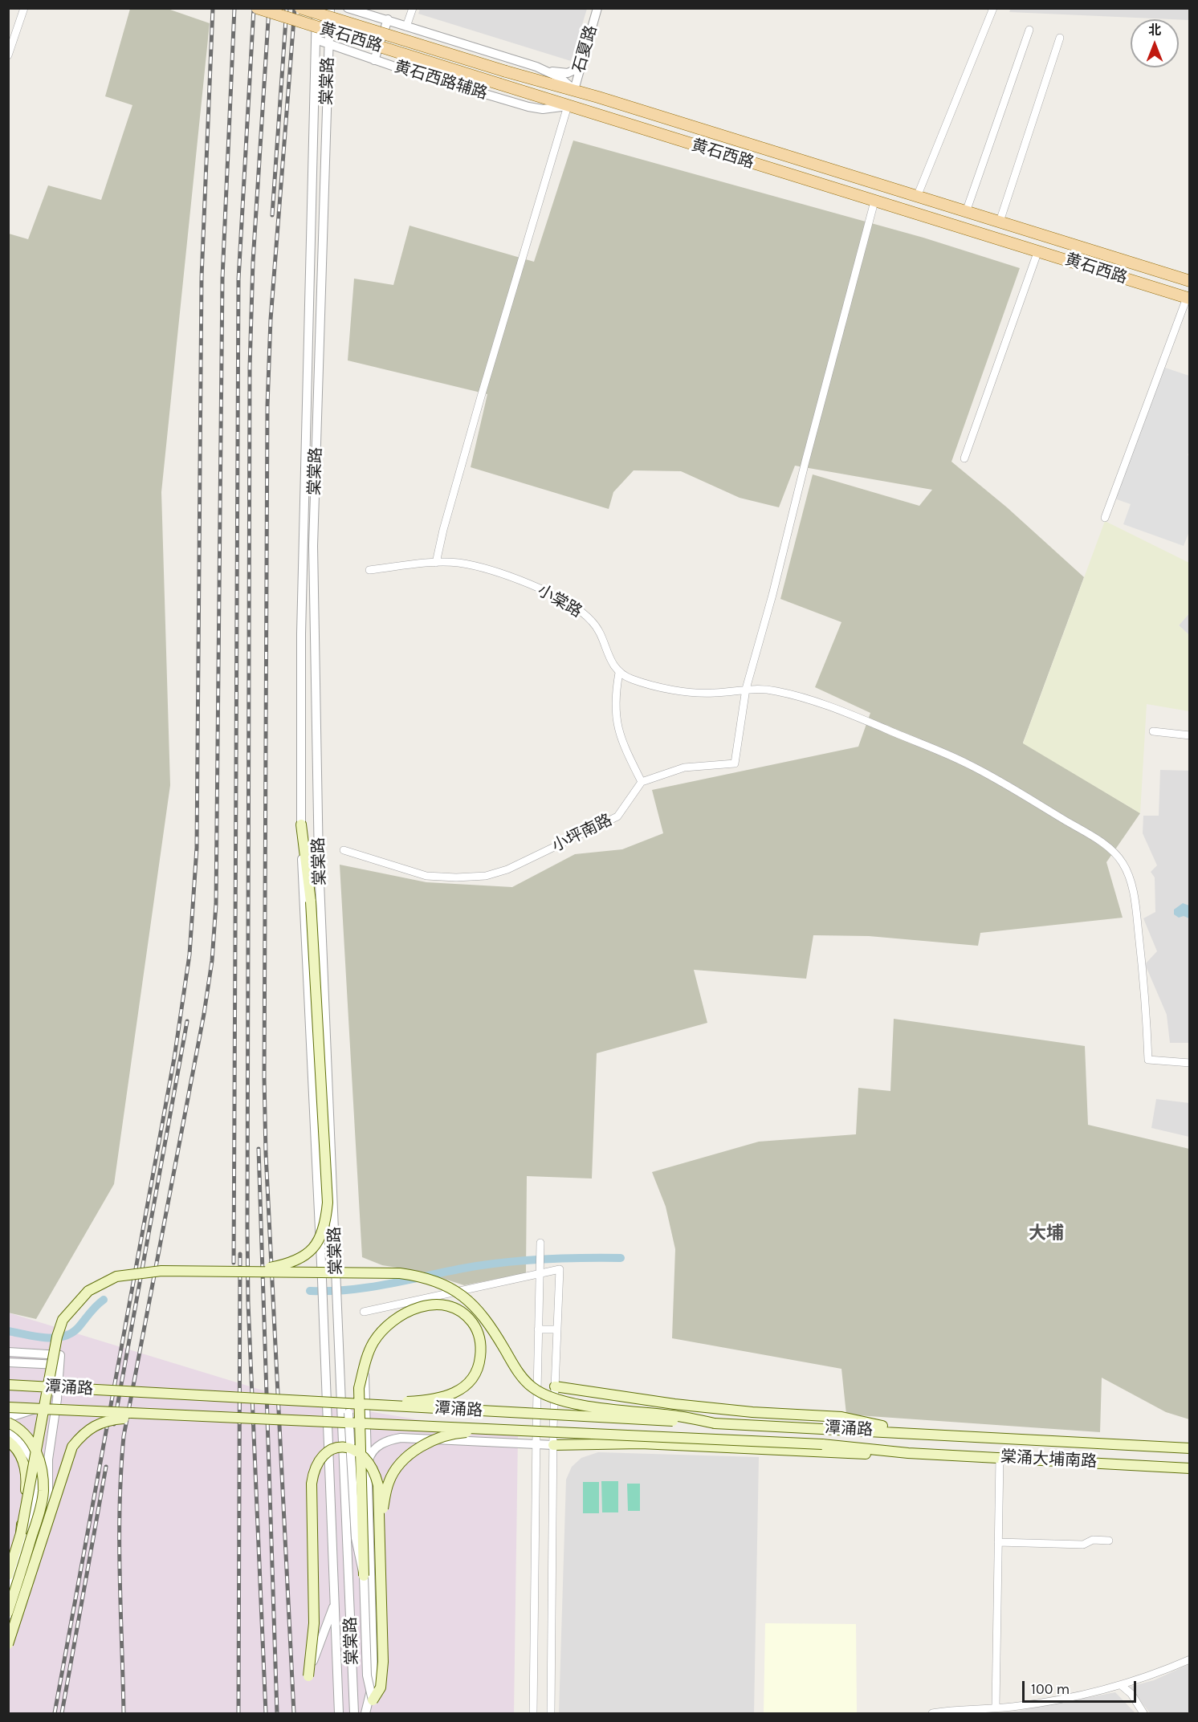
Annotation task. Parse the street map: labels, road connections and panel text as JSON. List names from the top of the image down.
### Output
{
  "streets": {
    "main road": ["黄石西路", "潭涌路", "棠涌大埔南路"],
    "street": [
      "石夏路",
      "黄石西路辅路",
      "棠棠路",
      "小棠路",
      "小坪南路"
    ]
  },
  "crossings": [
    ["黄石西路", "石夏路"],
    ["黄石西路", "黄石西路辅路"],
    ["黄石西路辅路", "棠棠路"],
    ["潭涌路", "棠涌大埔南路"]
  ],
  "districts": ["大埔"],
  "scale_bar": "100 m",
  "north": "top"
}
